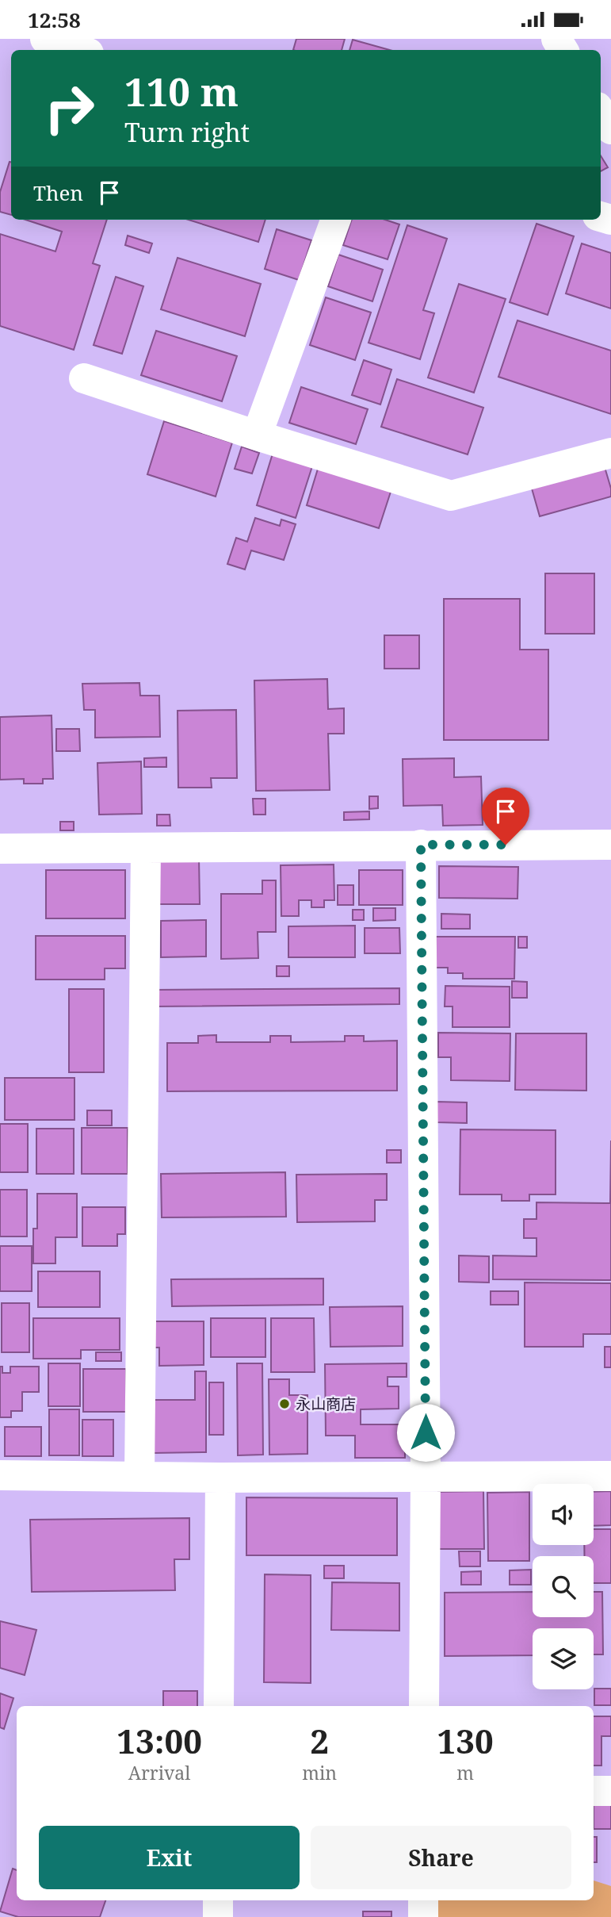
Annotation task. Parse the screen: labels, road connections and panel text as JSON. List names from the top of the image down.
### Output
{
  "places": ["永山商店"],
  "page": {
    "status": "12:58",
    "turn": ["110 m", "Turn right"],
    "then": "Then",
    "eta": [
      "13:00",
      "Arrival",
      "2",
      "min",
      "130",
      "m"
    ],
    "buttons": ["Exit", "Share"]
  }
}
